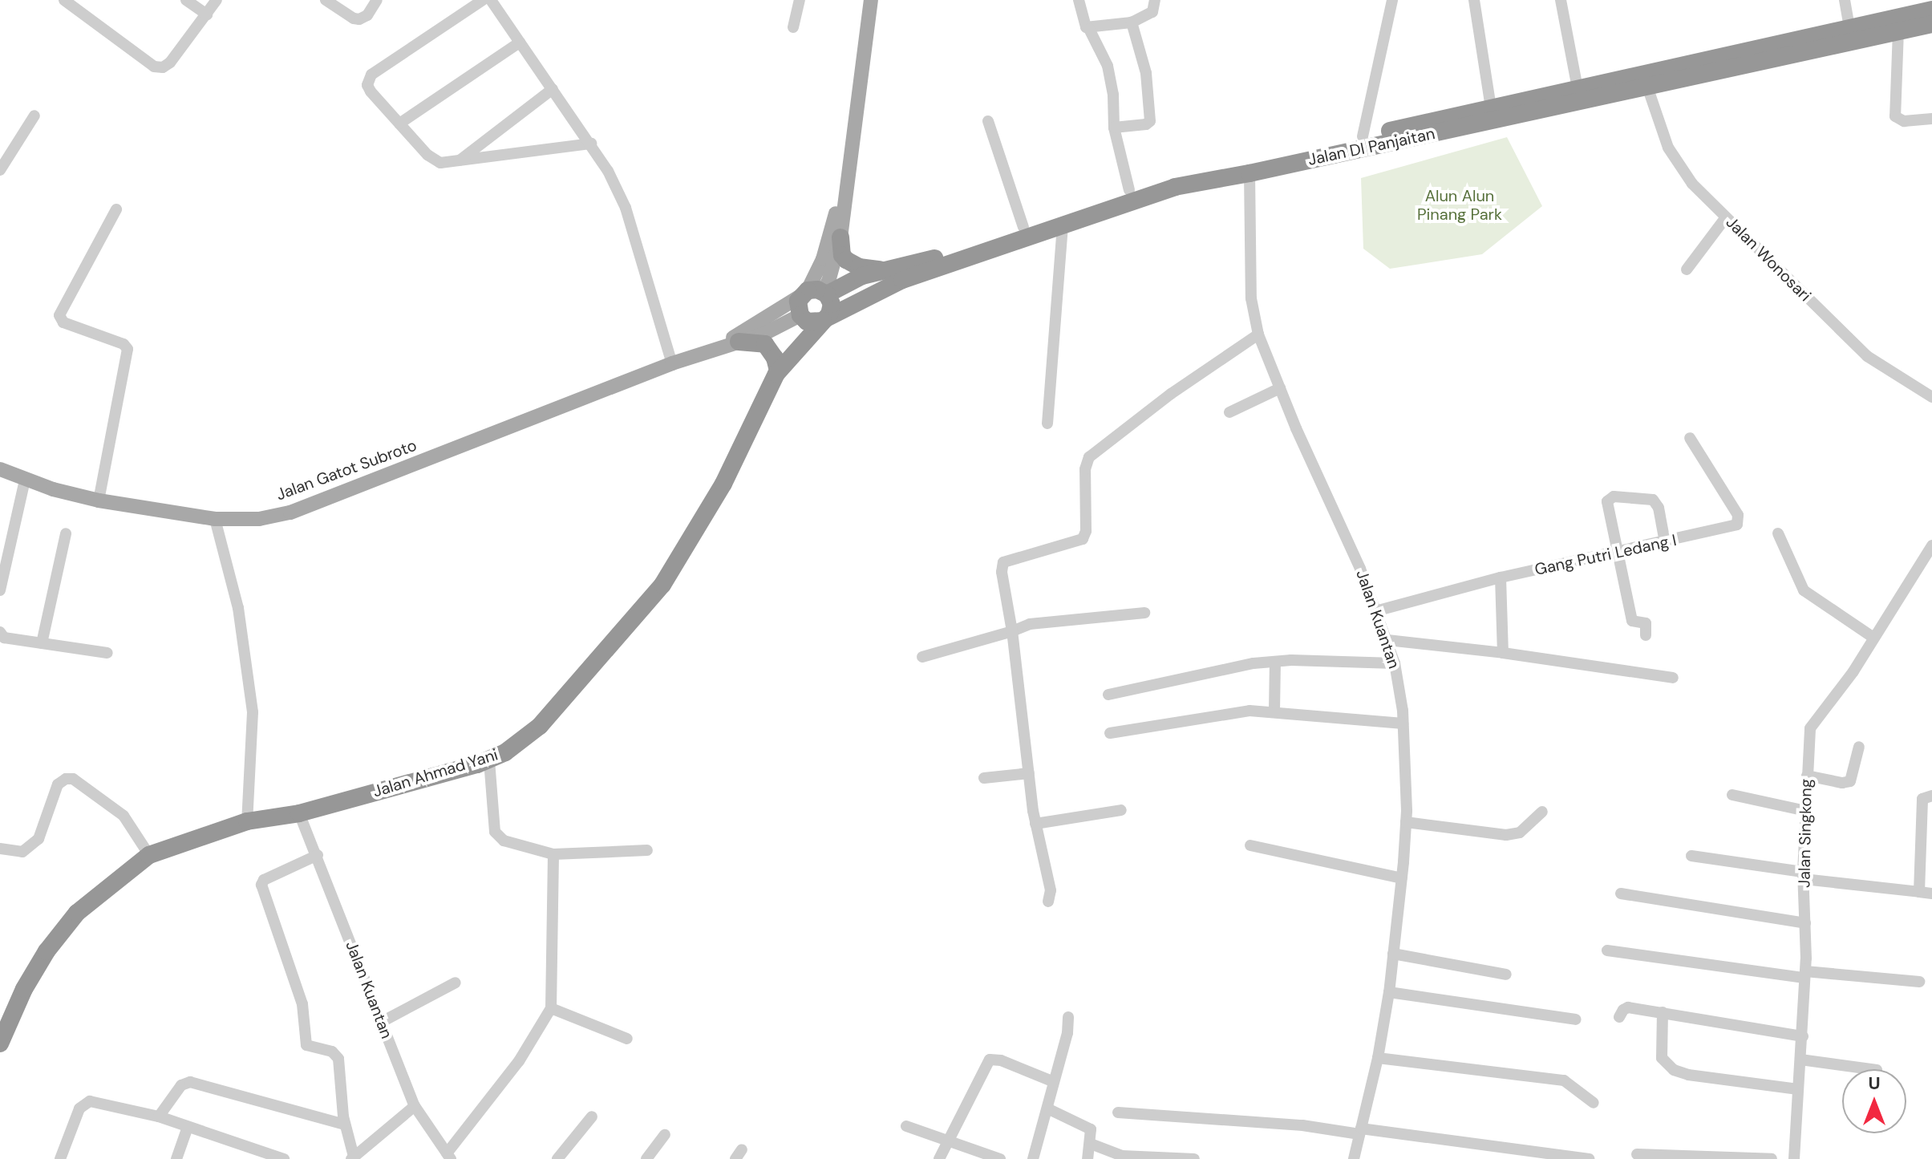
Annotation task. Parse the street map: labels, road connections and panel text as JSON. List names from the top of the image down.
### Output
{
  "streets": {
    "highway": ["Jalan DI Panjaitan", "Jalan Ahmad Yani"],
    "main road": ["Jalan Gatot Subroto"],
    "street": [
      "Jalan Wonosari",
      "Gang Putri Ledang I",
      "Jalan Kuantan",
      "Jalan Singkong"
    ]
  },
  "crossings": [
    ["Jalan DI Panjaitan", "Jalan Wonosari"],
    ["Jalan DI Panjaitan", "Jalan Kuantan"],
    ["Gang Putri Ledang I", "Jalan Kuantan"],
    ["Jalan Kuantan", "Jalan Ahmad Yani"]
  ],
  "parks": ["Alun Alun Pinang Park"],
  "north": "top"
}
